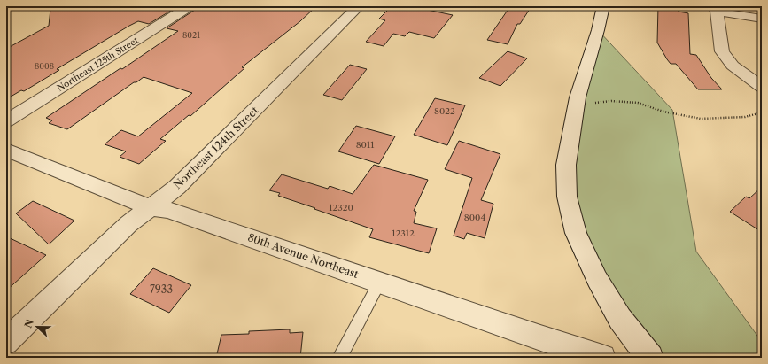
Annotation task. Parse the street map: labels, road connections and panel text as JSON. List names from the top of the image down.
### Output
{
  "streets": {
    "street": ["Northeast 125th Street", "Northeast 124th Street", "80th Avenue Northeast"]
  },
  "crossings": [
    ["Northeast 124th Street", "80th Avenue Northeast"]
  ],
  "house_numbers": [
    "8021",
    "8008",
    "8022",
    "8011",
    "12320",
    "8004",
    "12312",
    "7933"
  ],
  "north": "left"
}
